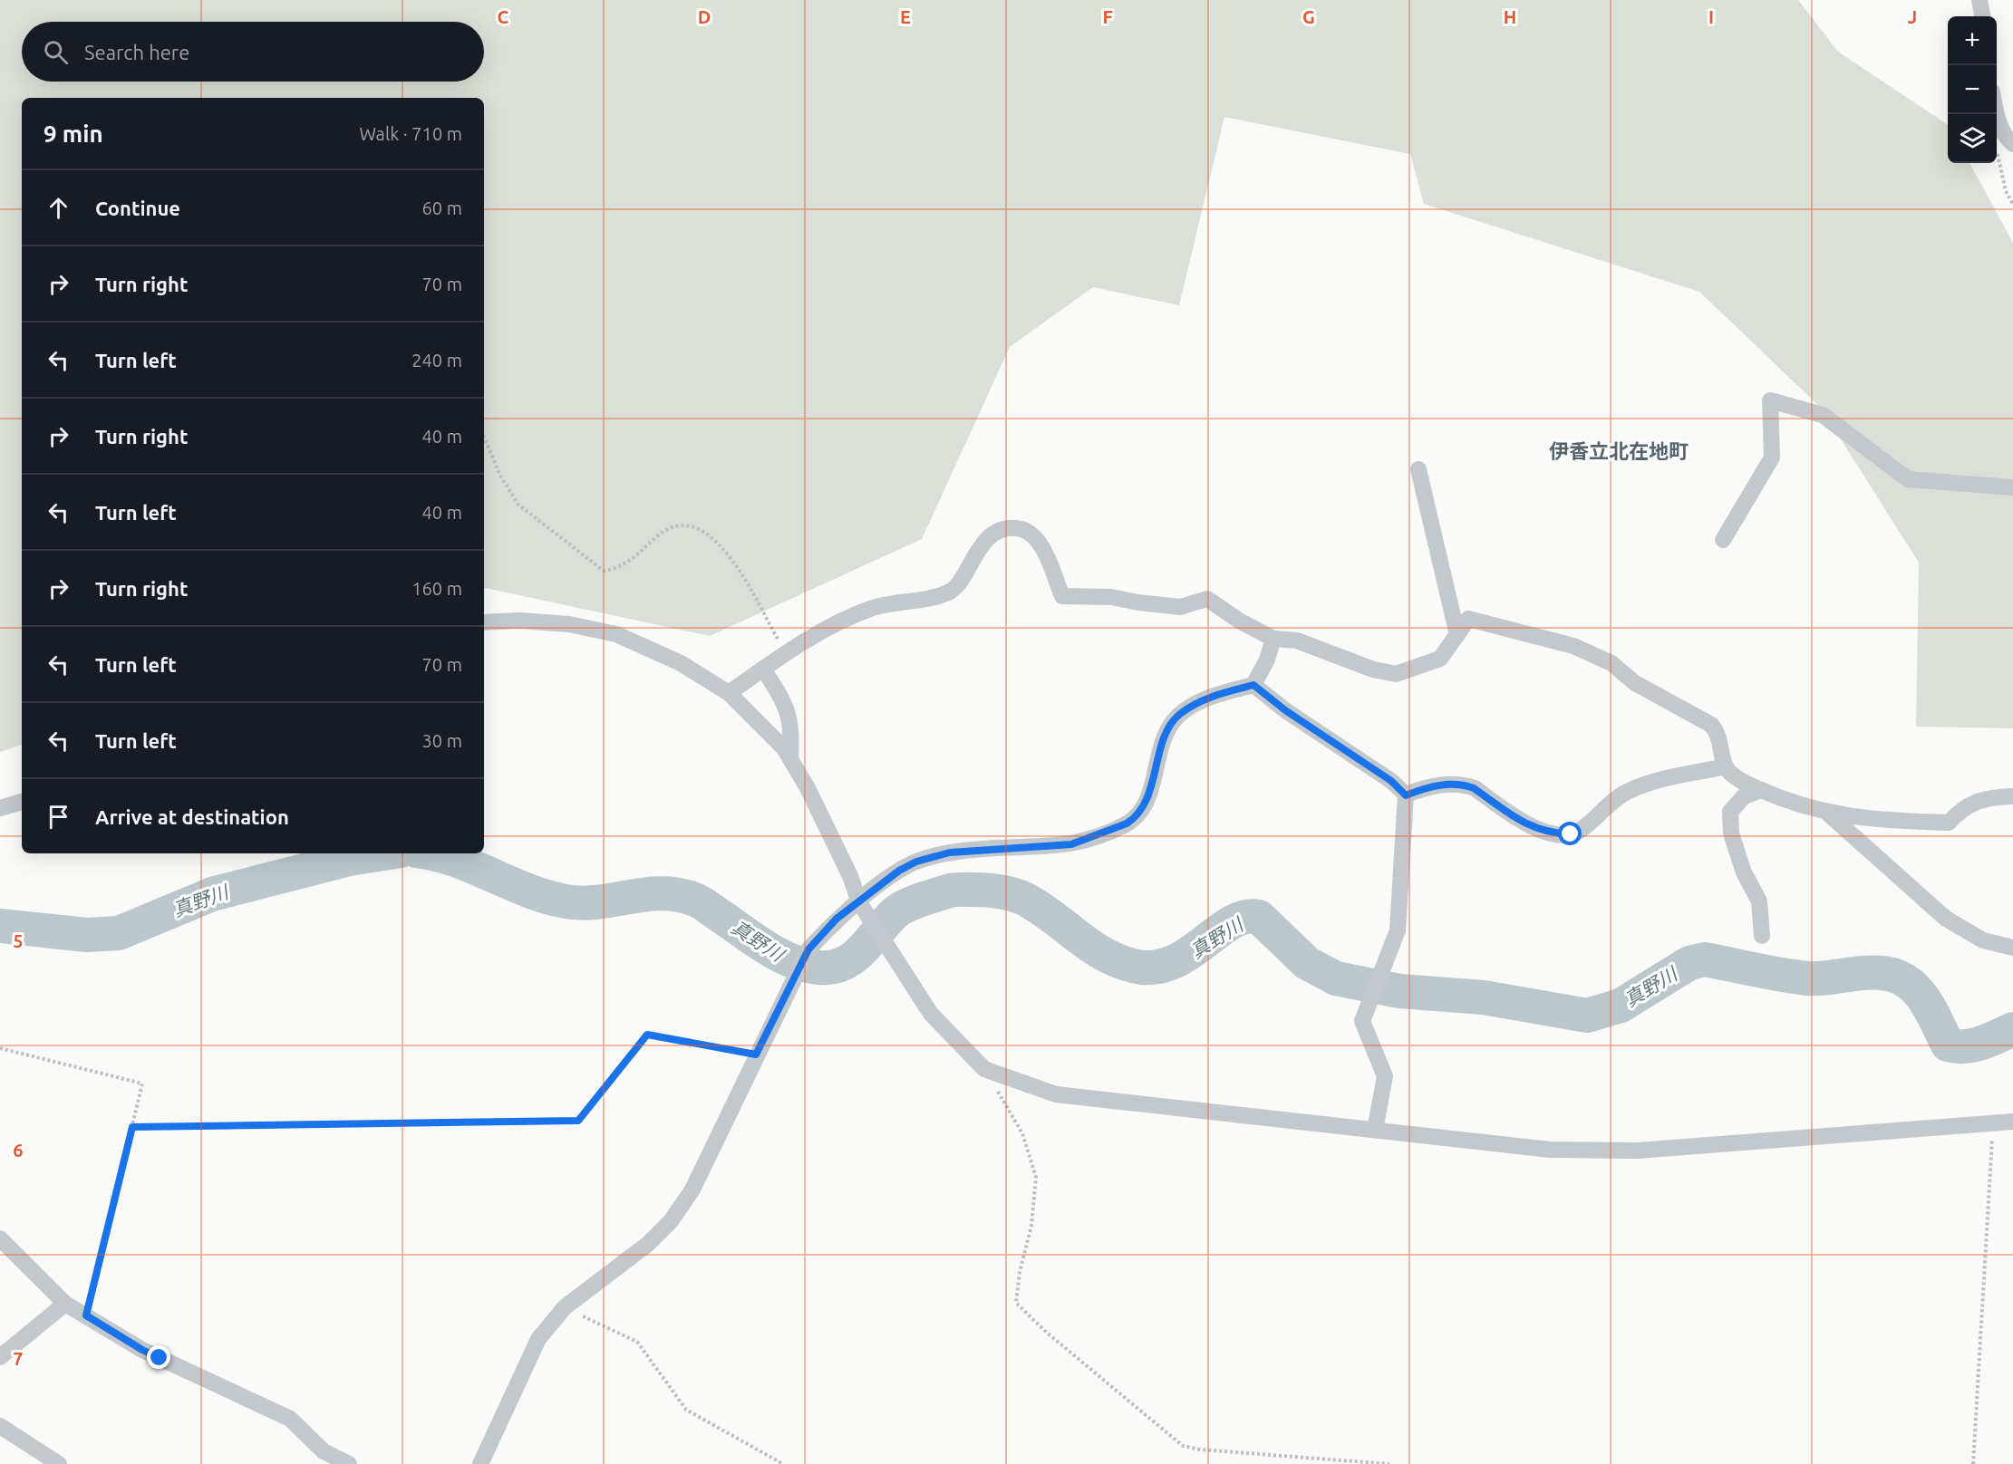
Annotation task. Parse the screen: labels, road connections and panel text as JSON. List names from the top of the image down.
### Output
{
  "districts": ["伊香立北在地町"],
  "water": ["真野川"],
  "page": {
    "map_buttons": ["+", "−"],
    "search": "Search here",
    "heading": ["9 min", "Walk · 710 m"],
    "list": [
      ["Continue", "60 m"],
      ["Turn right", "70 m"],
      ["Turn left", "240 m"],
      ["Turn right", "40 m"],
      ["Turn left", "40 m"],
      ["Turn right", "160 m"],
      ["Turn left", "70 m"],
      ["Turn left", "30 m"],
      "Arrive at destination"
    ]
  },
  "grid": {
    "columns": [
      "C",
      "D",
      "E",
      "F",
      "G",
      "H",
      "I",
      "J"
    ],
    "rows": ["5", "6", "7"]
  }
}
